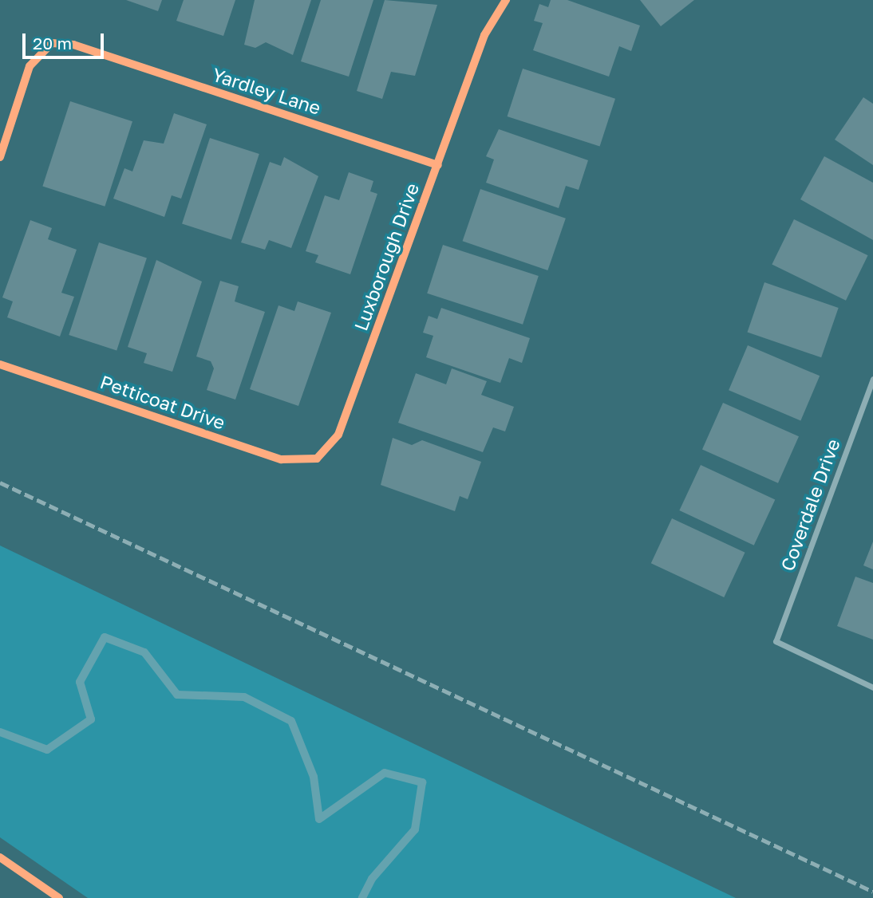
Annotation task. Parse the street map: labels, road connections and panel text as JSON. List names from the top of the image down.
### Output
{
  "streets": {
    "street": [
      "Yardley Lane",
      "Luxborough Drive",
      "Petticoat Drive",
      "Coverdale Drive"
    ]
  },
  "crossings": [
    ["Yardley Lane", "Luxborough Drive"],
    ["Luxborough Drive", "Petticoat Drive"]
  ],
  "scale_bar": "20 m"
}
